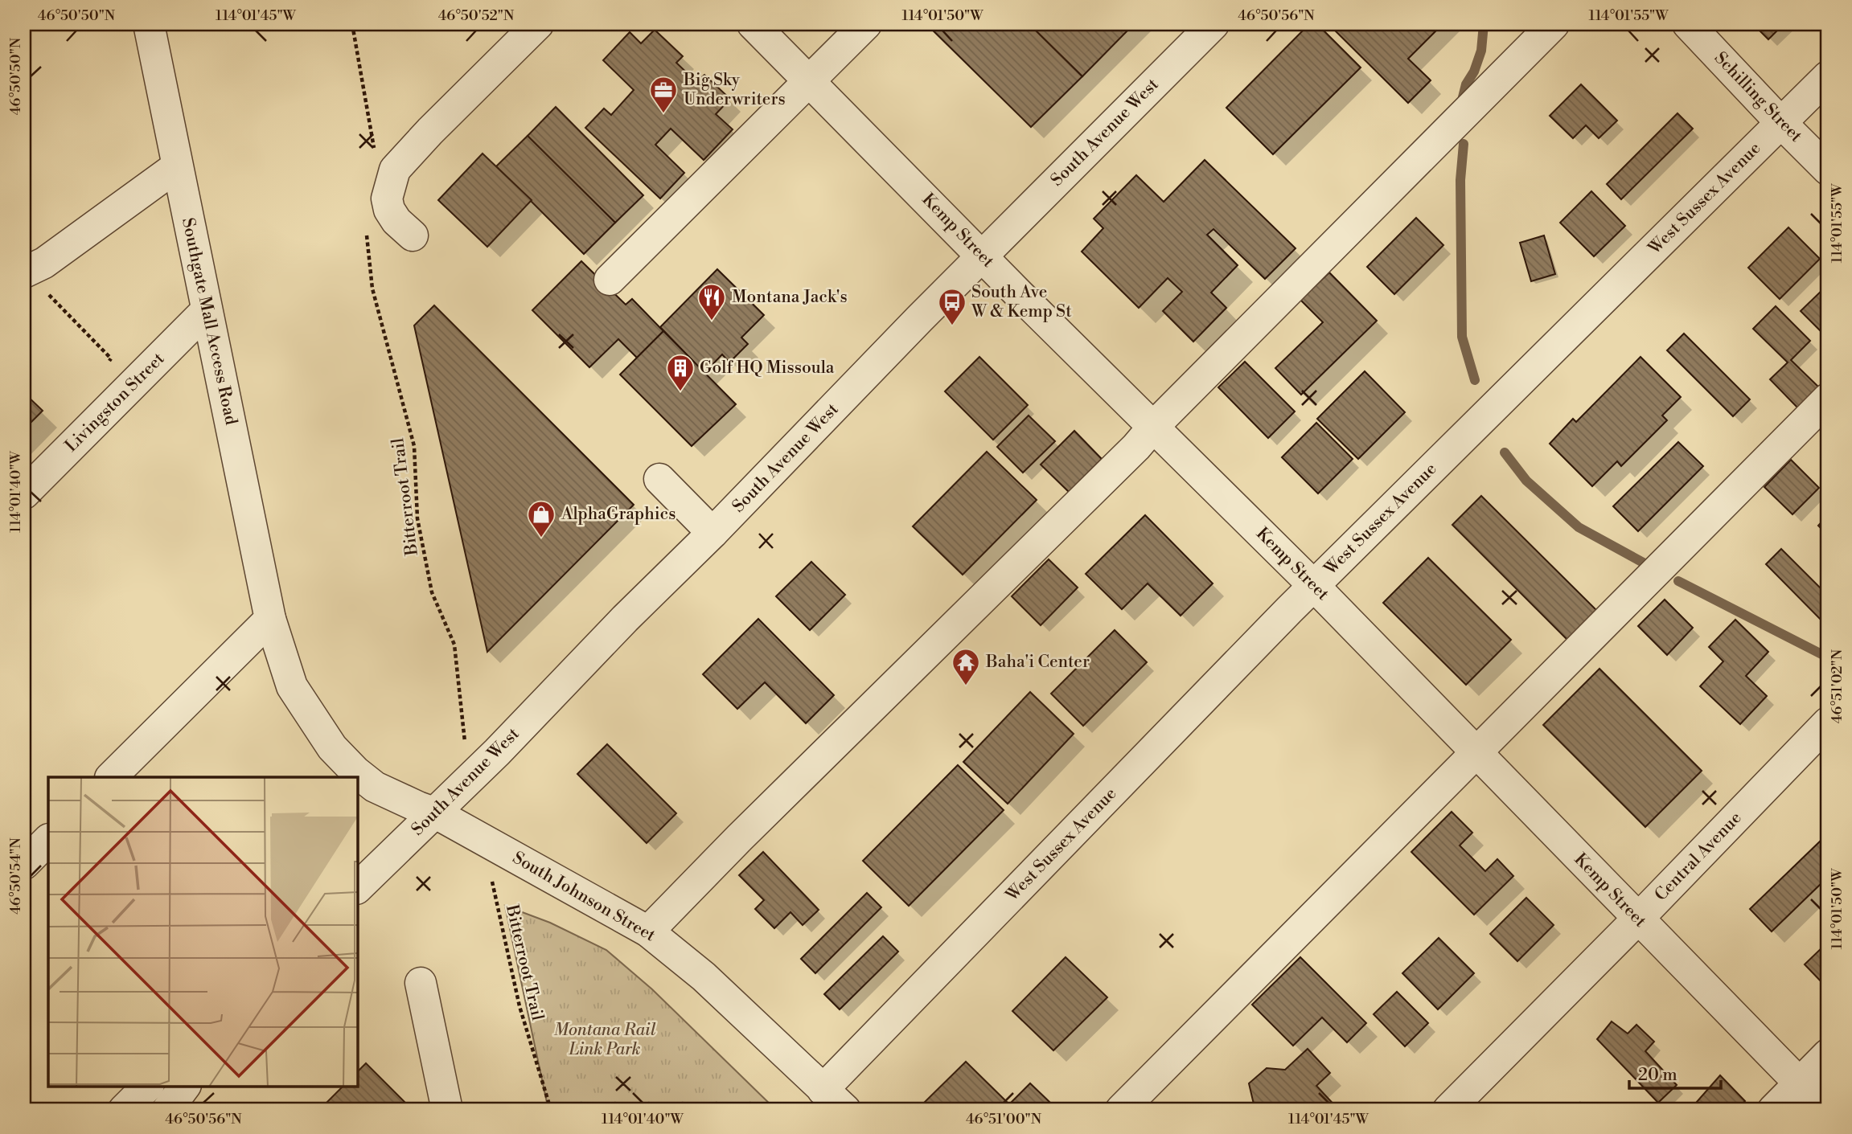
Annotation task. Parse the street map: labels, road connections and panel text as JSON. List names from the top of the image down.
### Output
{
  "streets": {
    "street": [
      "Schilling Street",
      "South Avenue West",
      "West Sussex Avenue",
      "Kemp Street",
      "Southgate Mall Access Road",
      "Livingston Street",
      "Central Avenue",
      "South Johnson Street"
    ],
    "path": ["Bitterroot Trail"]
  },
  "crossings": [
    ["Schilling Street", "West Sussex Avenue"],
    ["South Avenue West", "Kemp Street"],
    ["South Avenue West", "Southgate Mall Access Road"],
    ["South Avenue West", "South Johnson Street"],
    ["West Sussex Avenue", "Kemp Street"],
    ["West Sussex Avenue", "South Johnson Street"],
    ["Kemp Street", "Central Avenue"],
    ["Southgate Mall Access Road", "Livingston Street"],
    ["Southgate Mall Access Road", "South Johnson Street"]
  ],
  "parks": ["Montana Rail Link Park"],
  "places": {
    "office": ["Big Sky Underwriters"],
    "restaurant": ["Montana Jack's"],
    "bus stop": ["South Ave W & Kemp St"],
    "building": ["Golf HQ Missoula"],
    "shop": ["AlphaGraphics"],
    "temple": ["Baha'i Center"]
  },
  "scale_bar": "20 m",
  "coordinates": [
    "46°50'50\"N",
    "114°01'45\"W",
    "46°50'52\"N",
    "114°01'50\"W",
    "46°50'56\"N",
    "114°01'55\"W",
    "114°01'40\"W",
    "46°51'02\"N",
    "46°50'54\"N",
    "46°51'00\"N"
  ]
}
